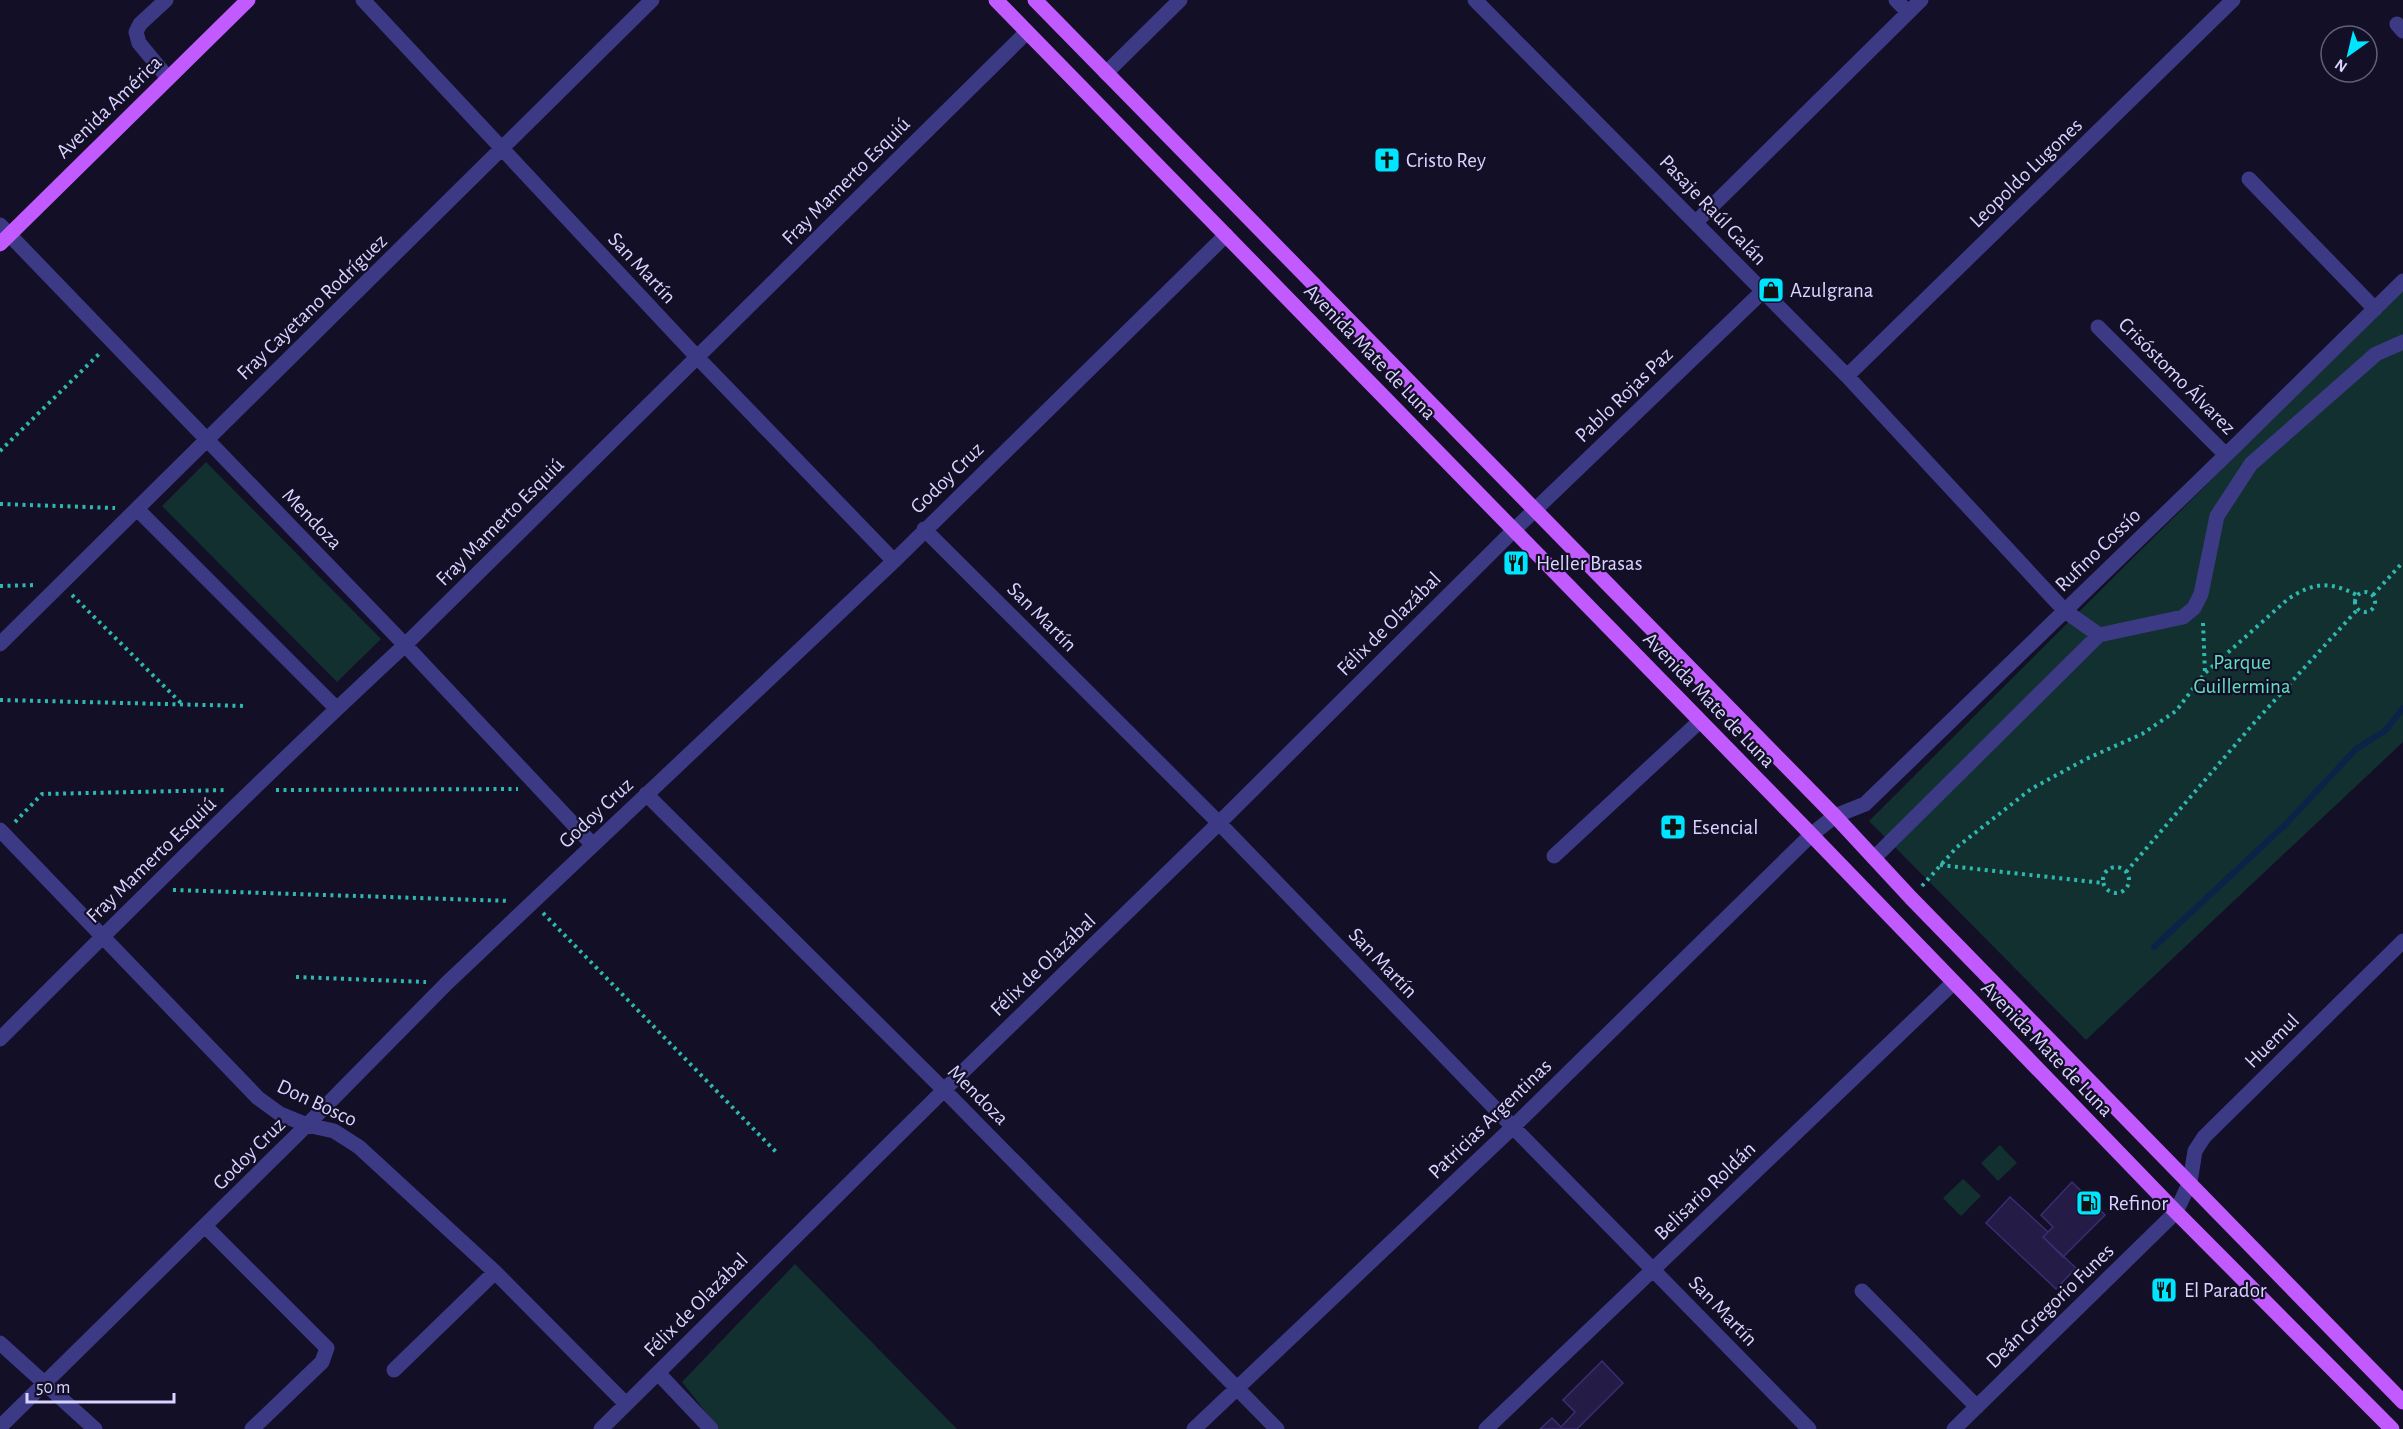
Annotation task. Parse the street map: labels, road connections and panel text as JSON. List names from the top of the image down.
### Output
{
  "streets": {
    "main road": ["Avenida América", "Avenida Mate de Luna"],
    "street": [
      "Leopoldo Lugones",
      "Fray Mamerto Esquiú",
      "Pasaje Raúl Galán",
      "San Martín",
      "Fray Cayetano Rodríguez",
      "Crisóstomo Álvarez",
      "Pablo Rojas Paz",
      "Godoy Cruz",
      "Mendoza",
      "Rufino Cossío",
      "Félix de Olazábal",
      "Huemul",
      "Don Bosco",
      "Patricias Argentinas",
      "Belisario Roldán",
      "Deán Gregorio Funes"
    ]
  },
  "crossings": [
    ["Avenida América", "Mendoza"],
    ["Leopoldo Lugones", "Pasaje Raúl Galán"],
    ["Fray Mamerto Esquiú", "San Martín"],
    ["Fray Mamerto Esquiú", "Avenida Mate de Luna"],
    ["Fray Mamerto Esquiú", "Mendoza"],
    ["Fray Mamerto Esquiú", "Don Bosco"],
    ["Pasaje Raúl Galán", "Pablo Rojas Paz"],
    ["Pasaje Raúl Galán", "Rufino Cossío"],
    ["San Martín", "Fray Cayetano Rodríguez"],
    ["San Martín", "Godoy Cruz"],
    ["San Martín", "Félix de Olazábal"],
    ["San Martín", "Patricias Argentinas"],
    ["San Martín", "Belisario Roldán"],
    ["Fray Cayetano Rodríguez", "Mendoza"],
    ["Avenida Mate de Luna", "Pablo Rojas Paz"],
    ["Avenida Mate de Luna", "Godoy Cruz"],
    ["Avenida Mate de Luna", "Rufino Cossío"],
    ["Avenida Mate de Luna", "Félix de Olazábal"],
    ["Avenida Mate de Luna", "Huemul"],
    ["Avenida Mate de Luna", "Patricias Argentinas"],
    ["Avenida Mate de Luna", "Belisario Roldán"],
    ["Avenida Mate de Luna", "Deán Gregorio Funes"],
    ["Crisóstomo Álvarez", "Rufino Cossío"],
    ["Pablo Rojas Paz", "Félix de Olazábal"],
    ["Godoy Cruz", "Mendoza"],
    ["Godoy Cruz", "Don Bosco"],
    ["Mendoza", "Félix de Olazábal"],
    ["Mendoza", "Patricias Argentinas"],
    ["Rufino Cossío", "Patricias Argentinas"],
    ["Félix de Olazábal", "Don Bosco"],
    ["Huemul", "Deán Gregorio Funes"]
  ],
  "parks": ["Parque Guillermina"],
  "places": {
    "church": ["Cristo Rey"],
    "shop": ["Azulgrana"],
    "restaurant": ["Heller Brasas", "El Parador"],
    "pharmacy": ["Esencial"],
    "fuel station": ["Refinor"]
  },
  "scale_bar": "50 m",
  "north": "bottom left"
}
